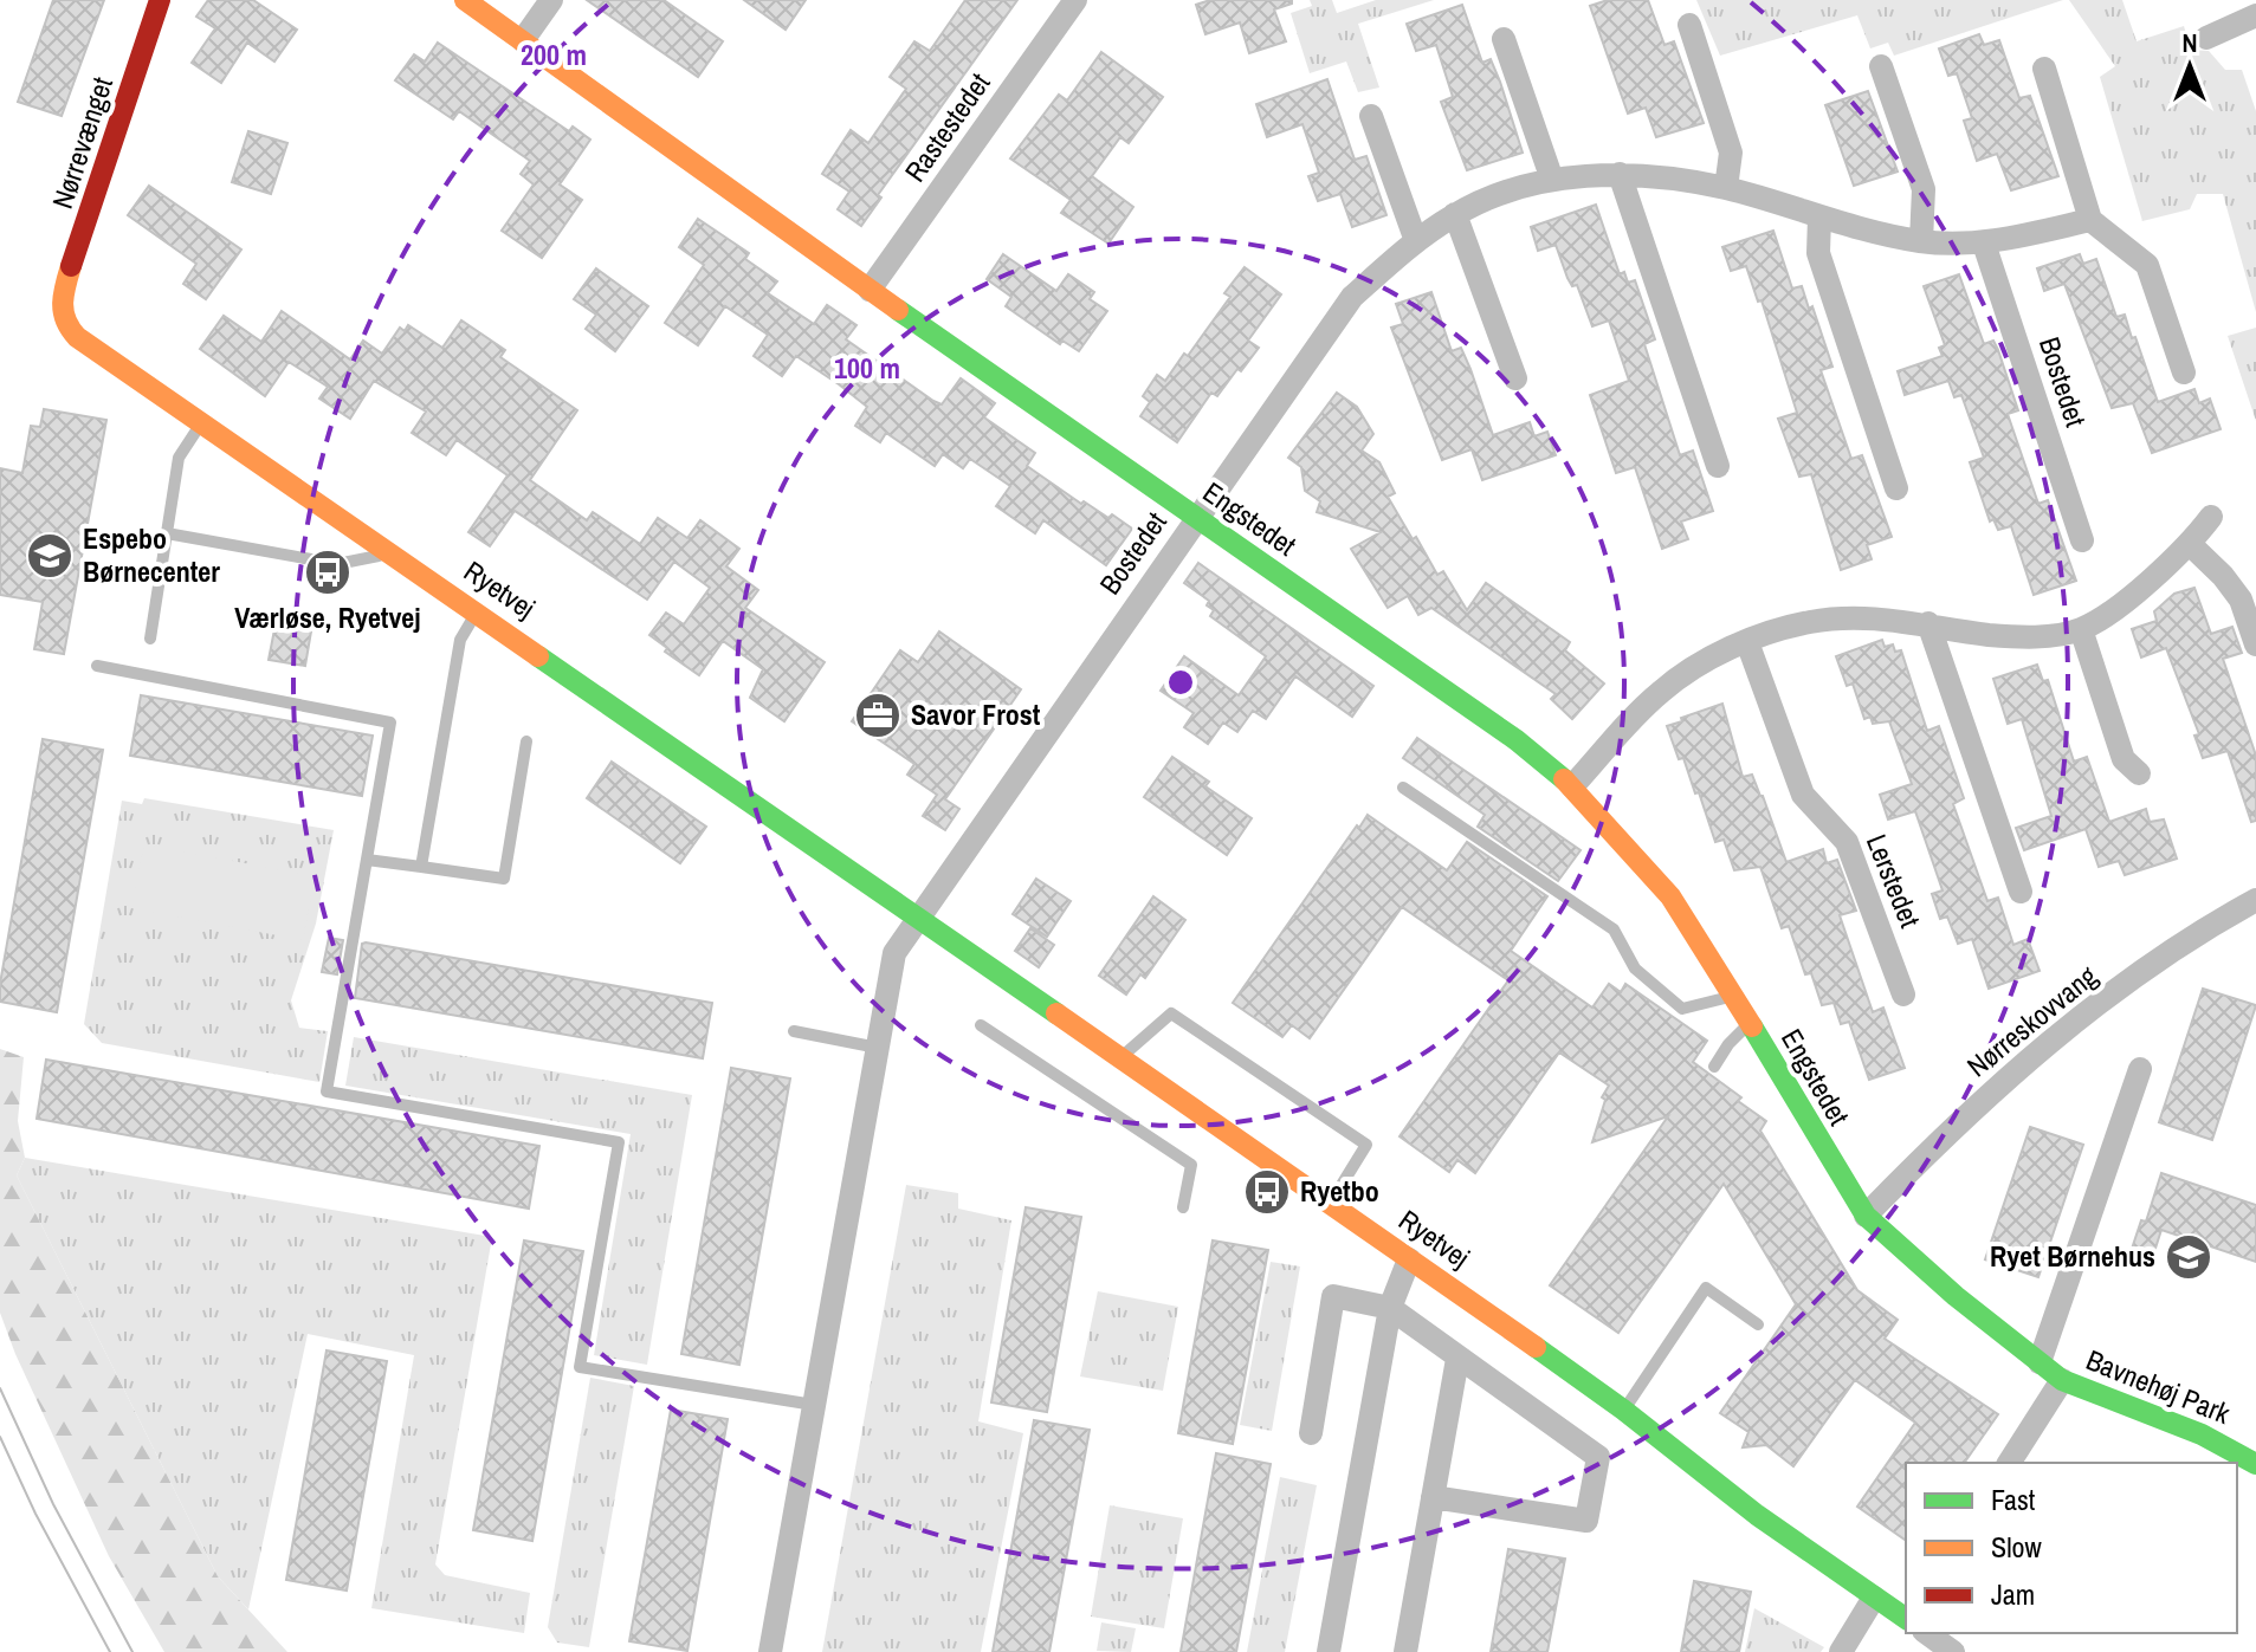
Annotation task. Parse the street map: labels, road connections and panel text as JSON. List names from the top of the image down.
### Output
{
  "streets": {
    "street": [
      "Rastestedet",
      "Nørrevænget",
      "Bostedet",
      "Engstedet",
      "Ryetvej",
      "Lerstedet",
      "Nørreskovvang",
      "Bavnehøj Park"
    ]
  },
  "crossings": [
    ["Rastestedet", "Engstedet"],
    ["Nørrevænget", "Ryetvej"],
    ["Bostedet", "Engstedet"],
    ["Bostedet", "Ryetvej"],
    ["Engstedet", "Nørreskovvang"],
    ["Engstedet", "Bavnehøj Park"],
    ["Nørreskovvang", "Bavnehøj Park"]
  ],
  "places": {
    "school or university": ["Espebo Børnecenter", "Ryet Børnehus"],
    "bus stop": ["Værløse, Ryetvej", "Ryetbo"],
    "office": ["Savor Frost"]
  },
  "legend": ["Fast", "Slow", "Jam"],
  "north": "top",
  "rings": ["200 m", "100 m"]
}
